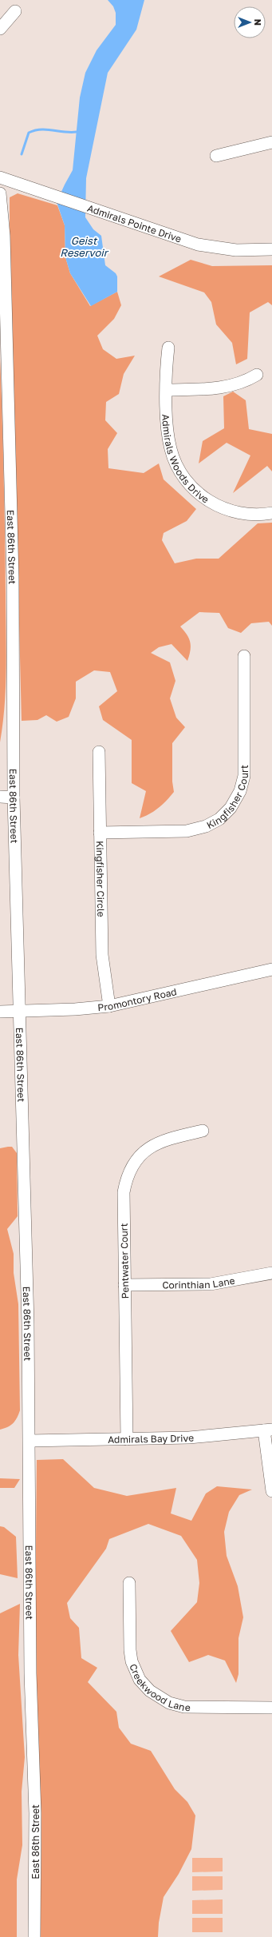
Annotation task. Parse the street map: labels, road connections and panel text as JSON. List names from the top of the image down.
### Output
{
  "streets": {
    "street": [
      "Admirals Pointe Drive",
      "Admirals Woods Drive",
      "East 86th Street",
      "Kingfisher Court",
      "Kingfisher Circle",
      "Promontory Road",
      "Pentwater Court",
      "Corinthian Lane",
      "Admirals Bay Drive",
      "Creekwood Lane"
    ]
  },
  "crossings": [
    ["East 86th Street", "Promontory Road"],
    ["East 86th Street", "Admirals Bay Drive"],
    ["Kingfisher Court", "Kingfisher Circle"],
    ["Kingfisher Circle", "Promontory Road"],
    ["Pentwater Court", "Corinthian Lane"],
    ["Pentwater Court", "Admirals Bay Drive"]
  ],
  "water": ["Geist Reservoir"],
  "north": "right"
}
